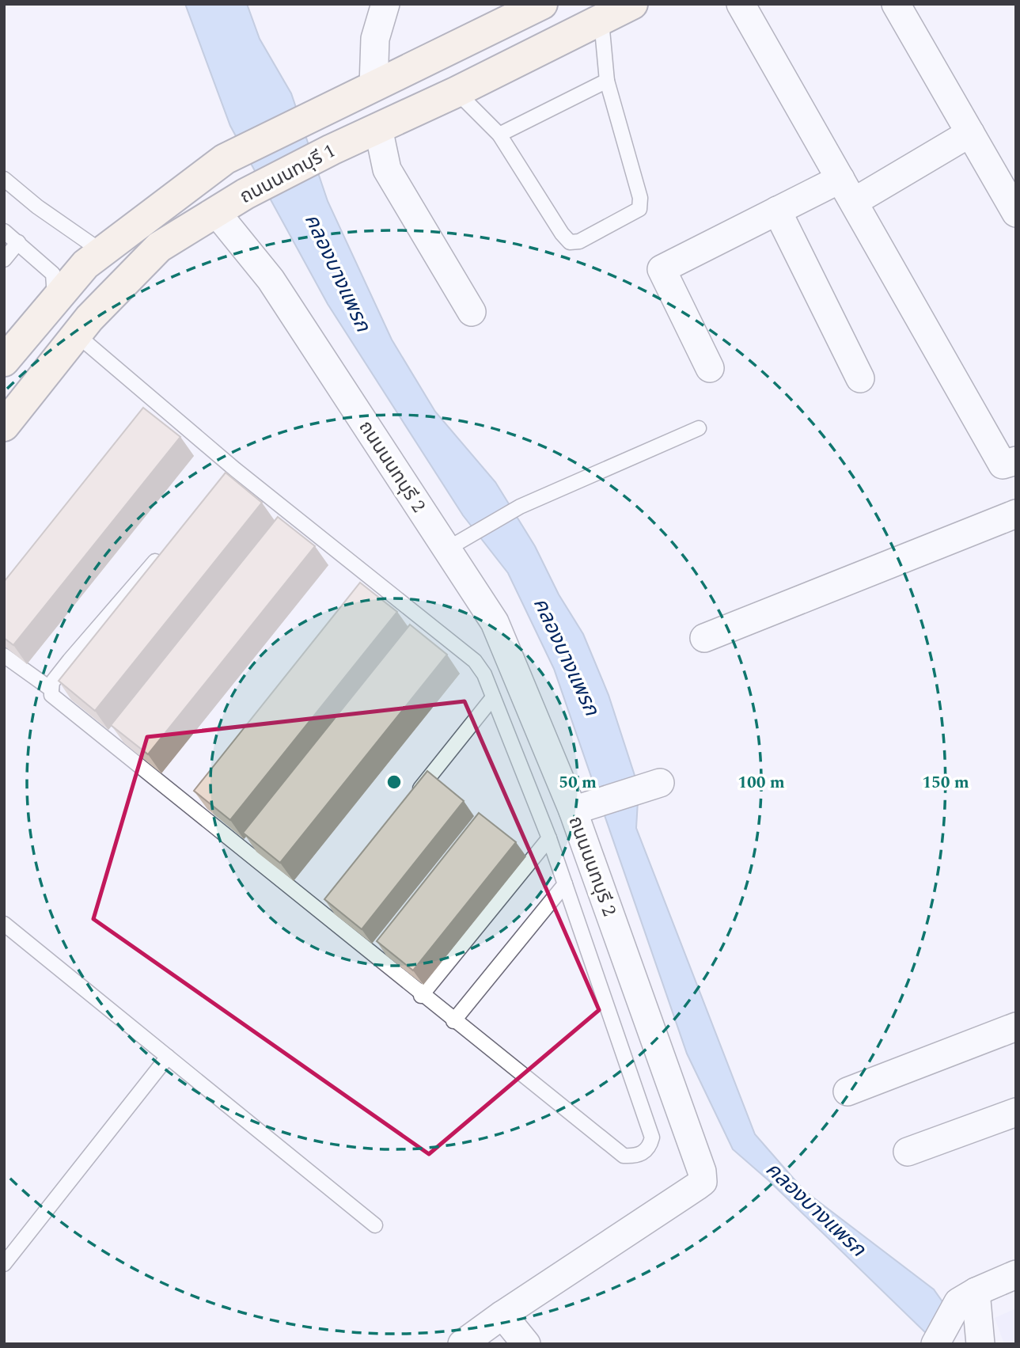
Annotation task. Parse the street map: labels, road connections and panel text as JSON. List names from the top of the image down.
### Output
{
  "streets": {
    "main road": ["ถนนนนทบุรี 1"],
    "street": ["ถนนนนทบุรี 2"]
  },
  "crossings": [
    ["ถนนนนทบุรี 1", "ถนนนนทบุรี 2"]
  ],
  "water": ["คลองบางแพรก"],
  "rings": ["50 m", "100 m", "150 m"]
}
